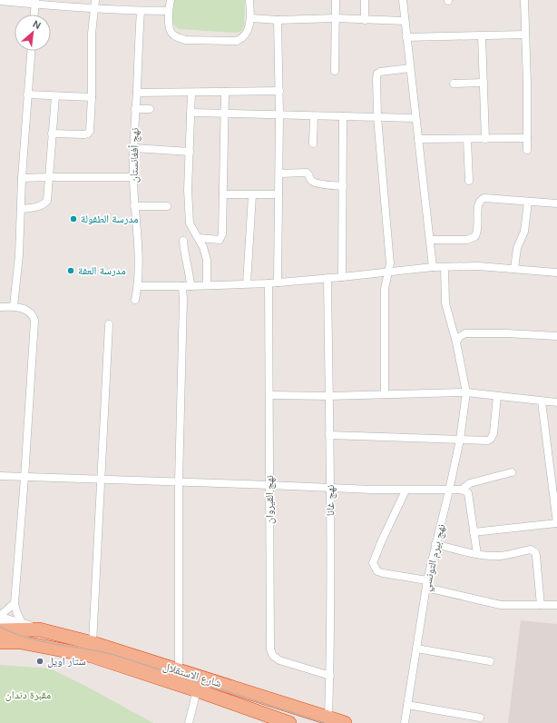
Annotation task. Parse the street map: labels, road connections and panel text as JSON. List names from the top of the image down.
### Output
{
  "streets": {
    "highway": ["شارع الاستقلال"],
    "street": [
      "نهج أفغانستان",
      "نهج القيروان",
      "نهج غانا",
      "نهج بيرم التونسي"
    ]
  },
  "crossings": [
    ["نهج القيروان", "نهج غانا"],
    ["نهج غانا", "شارع الاستقلال"]
  ],
  "parks": ["مقبرة دندان"],
  "places": ["مدرسة الطفولة", "مدرسة العفة", "ستار اويل"],
  "north": "top right"
}
